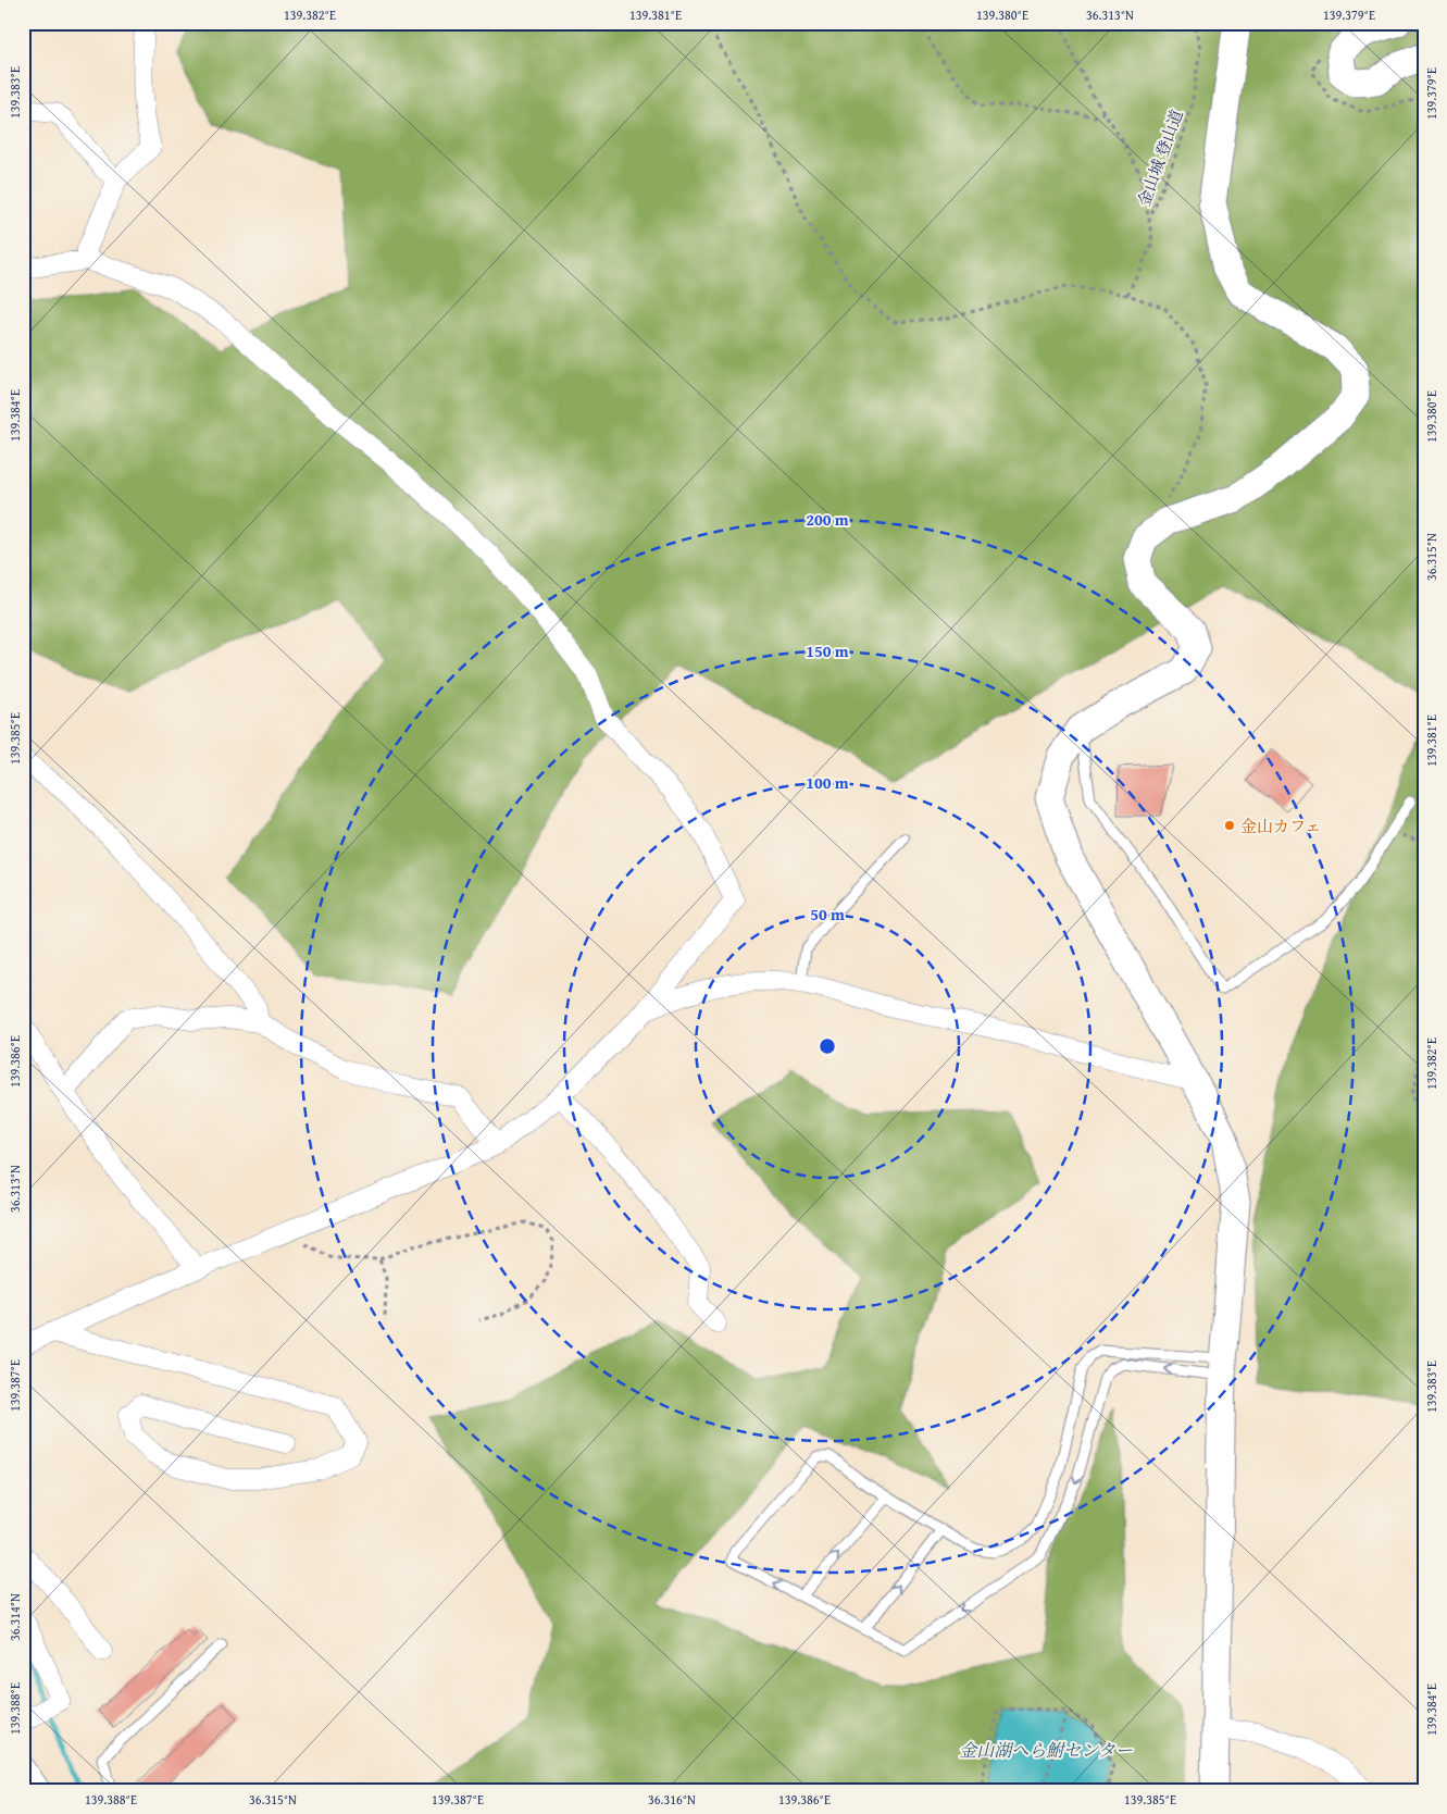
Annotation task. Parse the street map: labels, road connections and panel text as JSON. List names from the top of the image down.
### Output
{
  "streets": {
    "path": ["金山城 登山道"]
  },
  "water": ["金山湖へら鮒センター"],
  "places": ["金山カフェ"],
  "coordinates": [
    "139.382°E",
    "139.381°E",
    "139.380°E",
    "36.313°N",
    "139.379°E",
    "139.383°E",
    "139.384°E",
    "36.315°N",
    "139.385°E",
    "139.386°E",
    "139.387°E",
    "36.314°N",
    "139.388°E",
    "36.316°N"
  ],
  "rings": [
    "200 m",
    "150 m",
    "100 m",
    "50 m"
  ]
}
